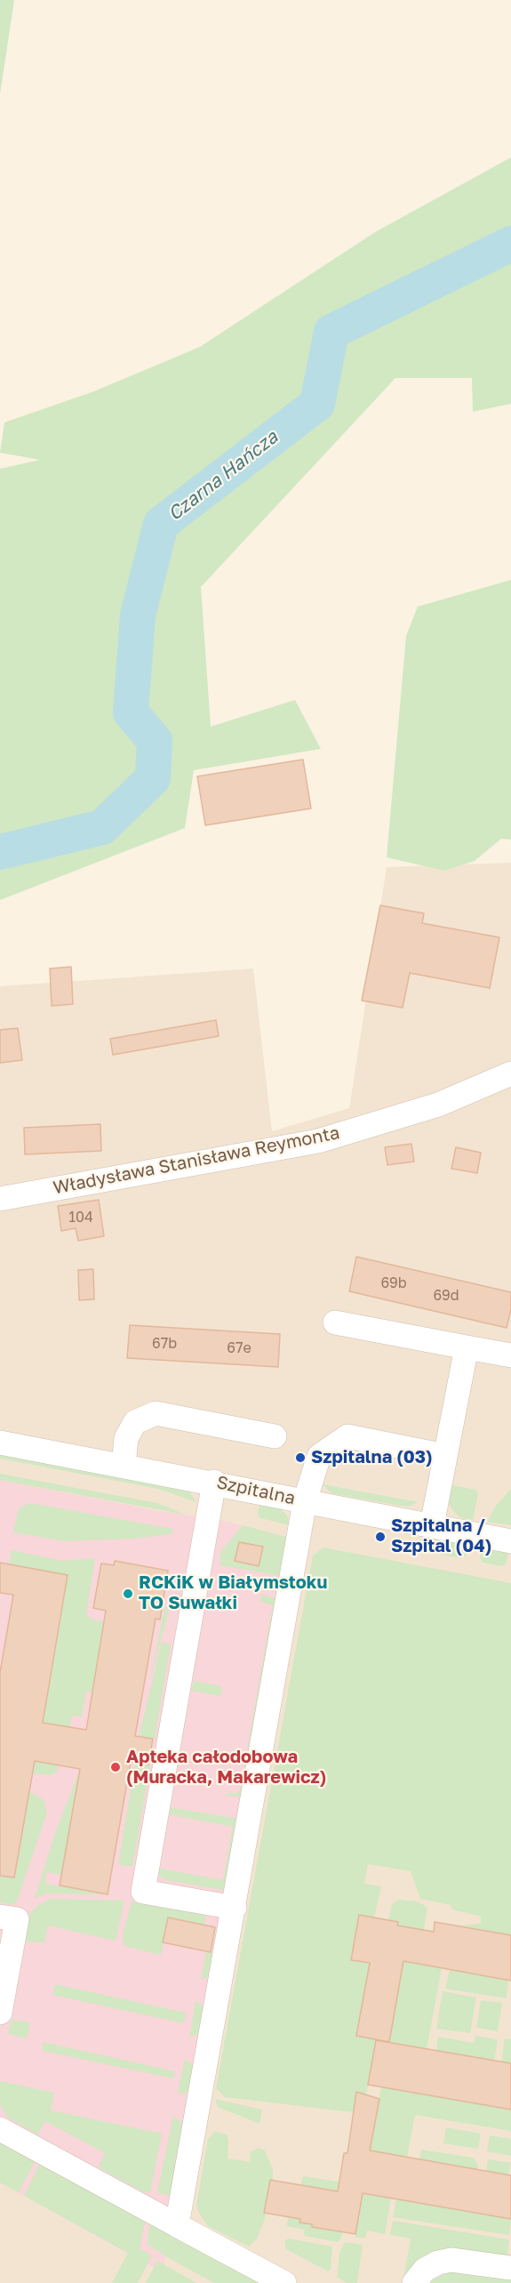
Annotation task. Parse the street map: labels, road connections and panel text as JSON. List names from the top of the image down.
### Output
{
  "streets": {
    "street": ["Władysława Stanisława Reymonta", "Szpitalna"]
  },
  "water": ["Czarna Hańcza"],
  "places": [
    "Szpitalna (03)",
    "Szpitalna / Szpital (04)",
    "RCKiK w Białymstoku TO Suwałki",
    "Apteka całodobowa (Muracka, Makarewicz)"
  ],
  "house_numbers": [
    "104",
    "69b",
    "69d",
    "67b",
    "67e"
  ]
}
